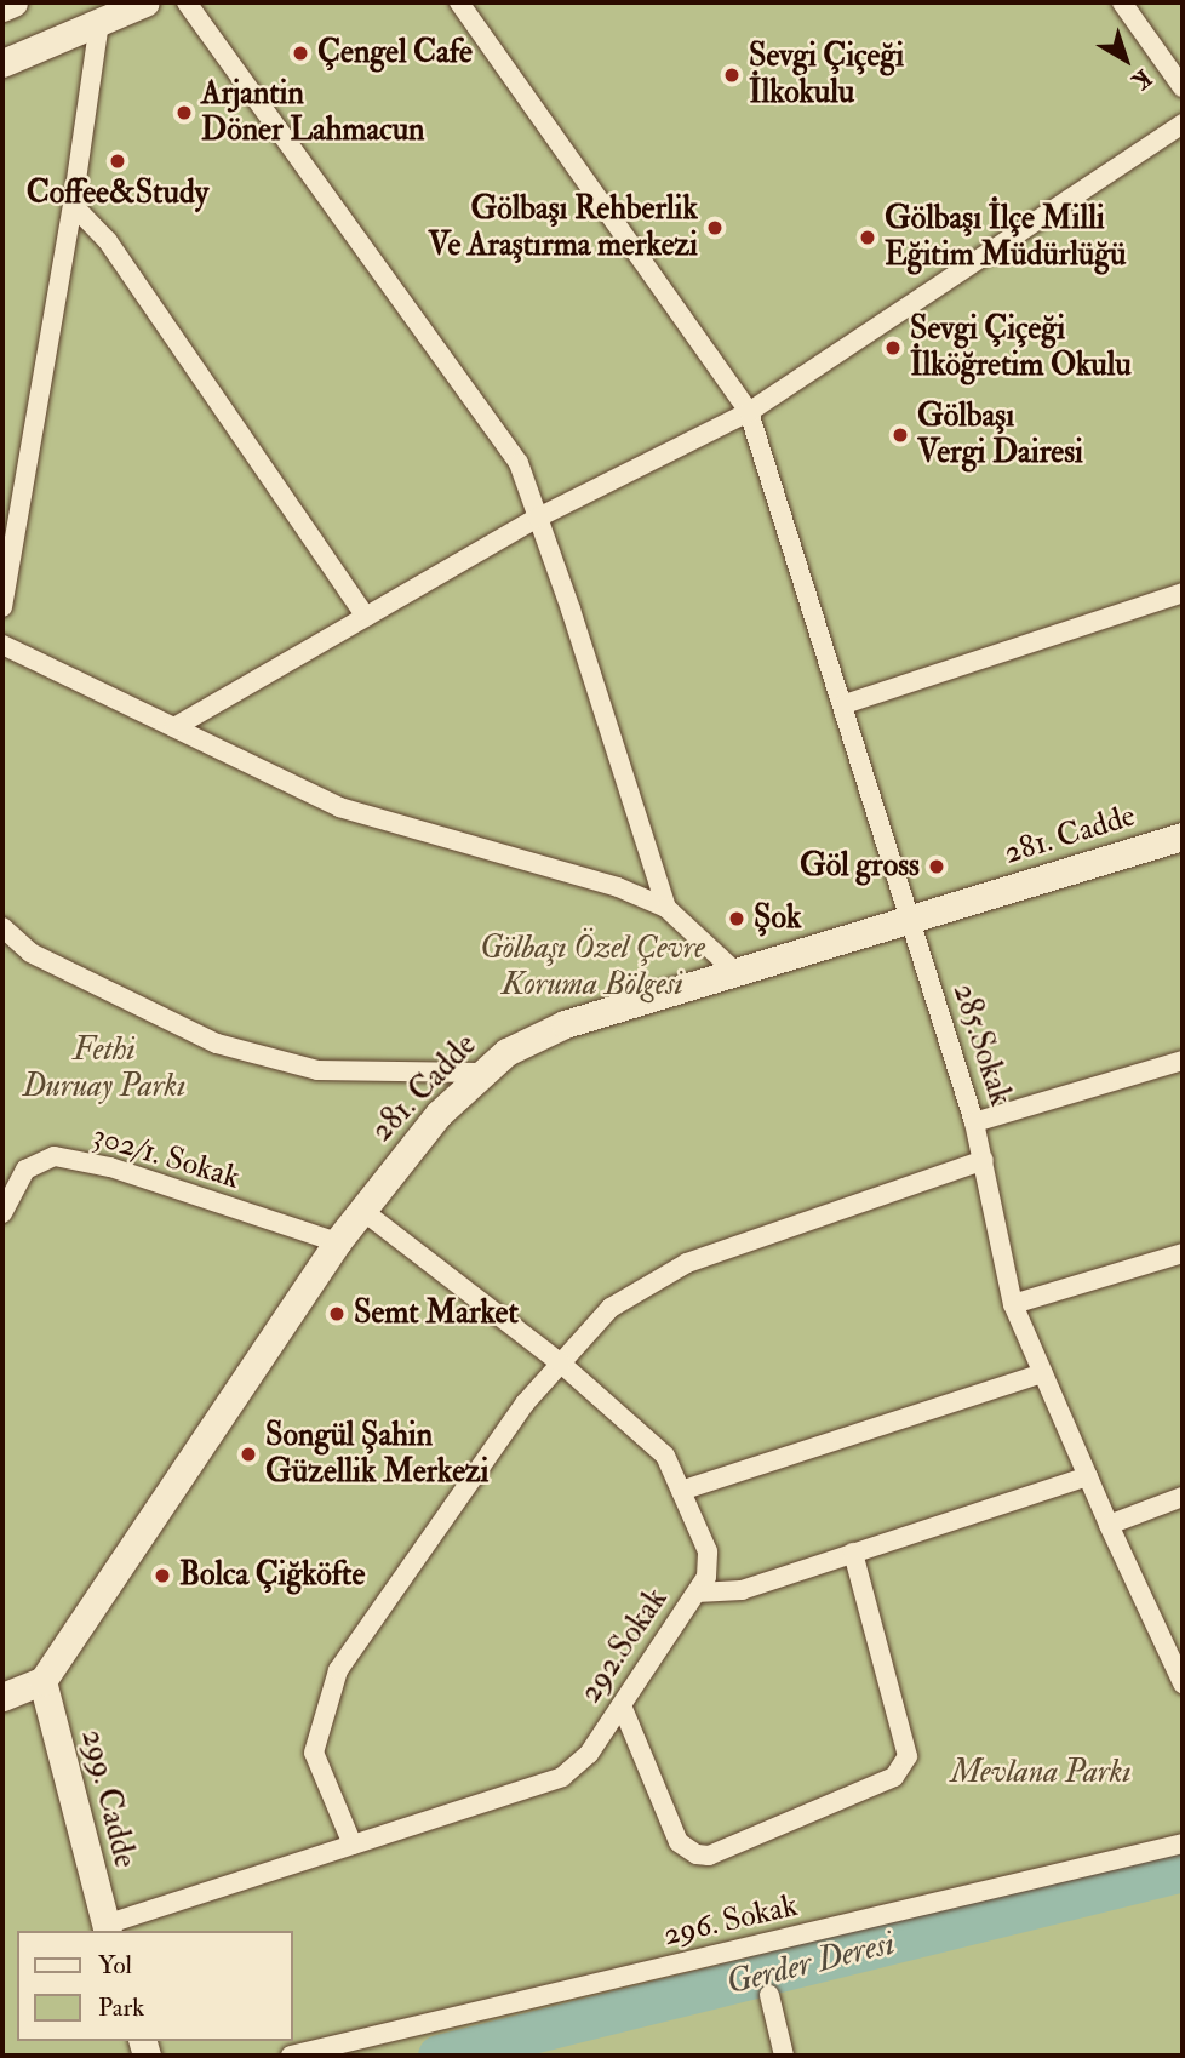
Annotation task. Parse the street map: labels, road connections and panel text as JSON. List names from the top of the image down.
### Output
{
  "streets": {
    "street": [
      "281. Cadde",
      "285.Sokak",
      "302/1. Sokak",
      "292.Sokak",
      "299. Cadde",
      "296. Sokak"
    ]
  },
  "crossings": [
    ["281. Cadde", "285.Sokak"],
    ["281. Cadde", "302/1. Sokak"],
    ["281. Cadde", "292.Sokak"],
    ["281. Cadde", "299. Cadde"],
    ["292.Sokak", "299. Cadde"]
  ],
  "water": ["Gerder Deresi"],
  "parks": ["Gölbaşı Özel Çevre Koruma Bölgesi", "Fethi Duruay Parkı", "Mevlana Parkı"],
  "places": [
    "Çengel Cafe",
    "Sevgi Çiçeği İlkokulu",
    "Arjantin Döner Lahmacun",
    "Coffee&Study",
    "Gölbaşı Rehberlik Ve Araştırma merkezi",
    "Gölbaşı İlçe Milli Eğitim Müdürlüğü",
    "Sevgi Çiçeği İlköğretim Okulu",
    "Gölbaşı Vergi Dairesi",
    "Göl gross",
    "Şok",
    "Semt Market",
    "Songül Şahin Güzellik Merkezi",
    "Bolca Çiğköfte"
  ],
  "legend": ["Yol", "Park"],
  "north": "bottom right"
}
